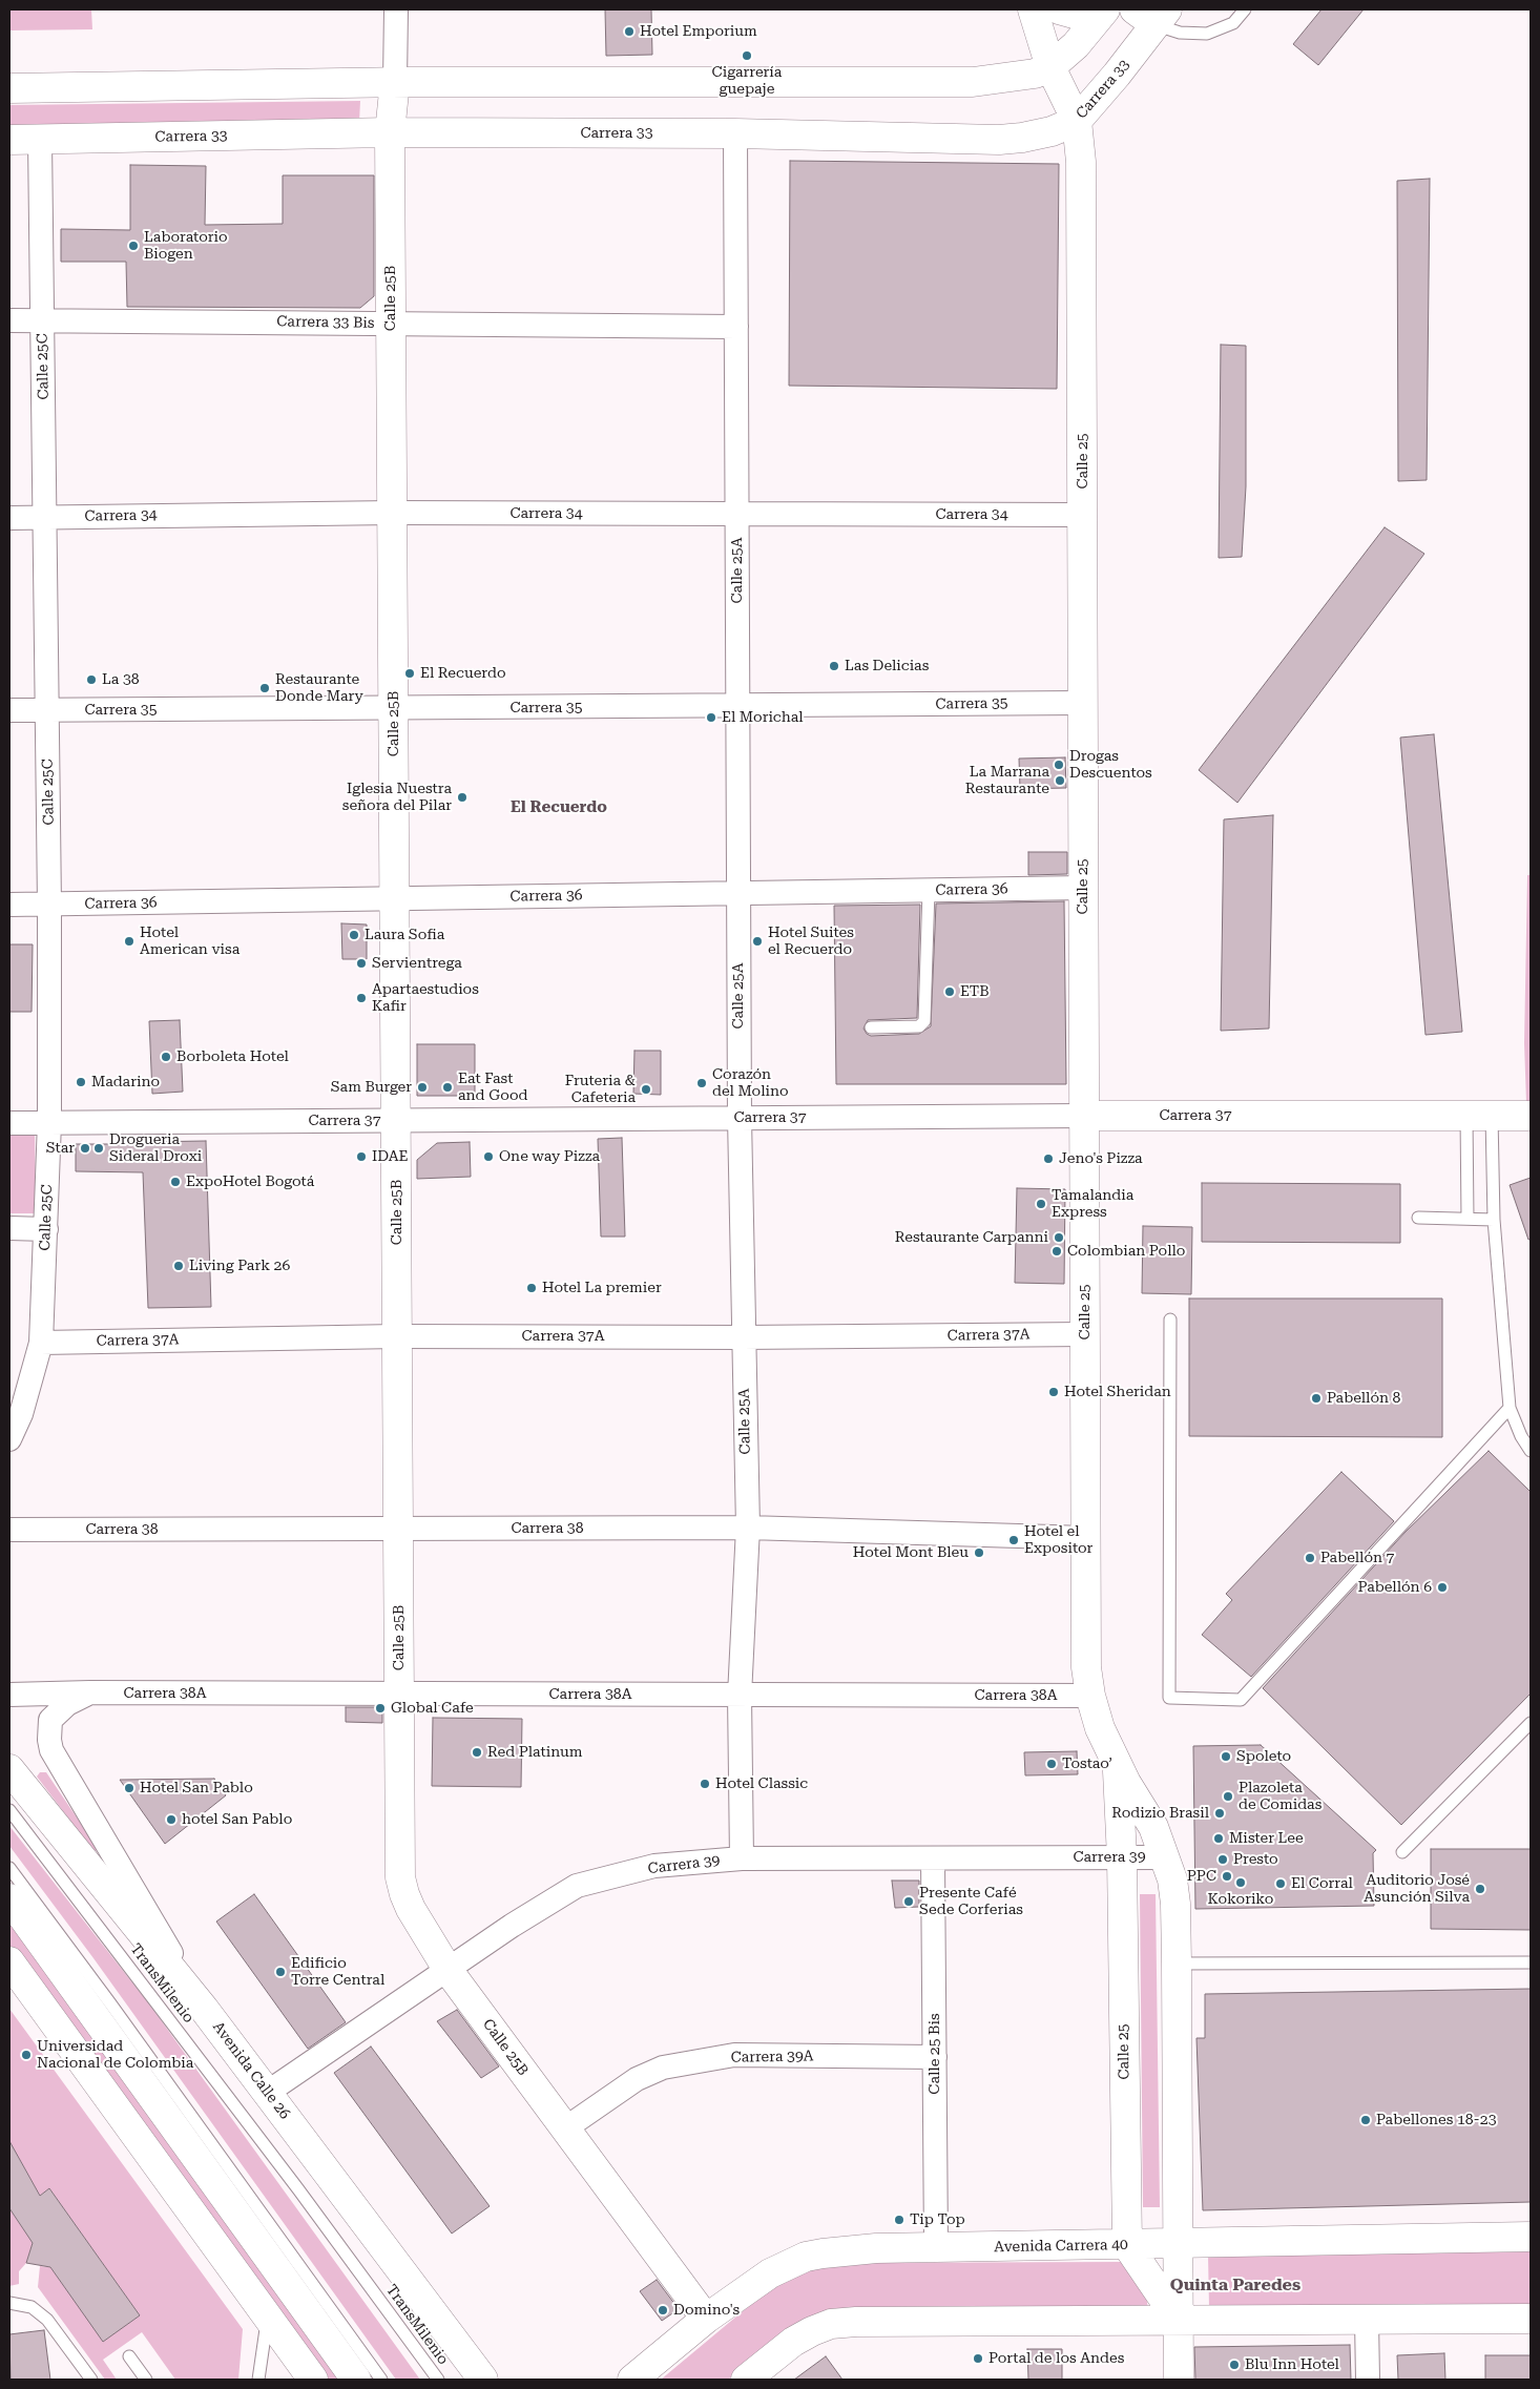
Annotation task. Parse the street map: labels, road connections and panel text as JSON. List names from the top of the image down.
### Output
{
  "streets": {
    "main road": [
      "Carrera 33",
      "Calle 25B",
      "Calle 25",
      "Carrera 37",
      "Avenida Calle 26",
      "Avenida Carrera 40"
    ],
    "street": [
      "Carrera 33 Bis",
      "Calle 25C",
      "Carrera 34",
      "Calle 25A",
      "Carrera 35",
      "Carrera 36",
      "Carrera 37A",
      "Carrera 38",
      "Carrera 38A",
      "Carrera 39",
      "Calle 25 Bis",
      "Carrera 39A"
    ],
    "lane": ["TransMilenio"]
  },
  "crossings": [
    ["Carrera 33", "Calle 25B"],
    ["Carrera 33", "Calle 25C"],
    ["Carrera 33", "Calle 25"],
    ["Carrera 33", "Calle 25A"],
    ["Calle 25B", "Carrera 33 Bis"],
    ["Calle 25B", "Carrera 34"],
    ["Calle 25B", "Carrera 35"],
    ["Calle 25B", "Carrera 36"],
    ["Calle 25B", "Carrera 37"],
    ["Calle 25B", "Carrera 37A"],
    ["Calle 25B", "Carrera 38"],
    ["Calle 25B", "Carrera 38A"],
    ["Calle 25B", "Carrera 39"],
    ["Calle 25B", "Carrera 39A"],
    ["Calle 25B", "Avenida Carrera 40"],
    ["Carrera 33 Bis", "Calle 25C"],
    ["Carrera 33 Bis", "Calle 25A"],
    ["Calle 25C", "Carrera 34"],
    ["Calle 25C", "Carrera 35"],
    ["Calle 25C", "Carrera 36"],
    ["Calle 25C", "Carrera 37"],
    ["Calle 25C", "Carrera 37A"],
    ["Calle 25", "Carrera 34"],
    ["Calle 25", "Carrera 35"],
    ["Calle 25", "Carrera 36"],
    ["Calle 25", "Carrera 37"],
    ["Calle 25", "Carrera 37A"],
    ["Calle 25", "Carrera 38"],
    ["Calle 25", "Carrera 38A"],
    ["Calle 25", "Carrera 39"],
    ["Calle 25", "Avenida Carrera 40"],
    ["Carrera 34", "Calle 25A"],
    ["Calle 25A", "Carrera 35"],
    ["Calle 25A", "Carrera 36"],
    ["Calle 25A", "Carrera 37"],
    ["Calle 25A", "Carrera 37A"],
    ["Calle 25A", "Carrera 38"],
    ["Calle 25A", "Carrera 38A"],
    ["Calle 25A", "Carrera 39"],
    ["Carrera 38A", "Avenida Calle 26"],
    ["Carrera 39", "Calle 25 Bis"],
    ["Carrera 39", "Avenida Calle 26"],
    ["Calle 25 Bis", "Carrera 39A"],
    ["Calle 25 Bis", "Avenida Carrera 40"]
  ],
  "districts": ["El Recuerdo", "Quinta Paredes"],
  "places": [
    "Hotel Emporium",
    "Cigarrería guepaje",
    "Laboratorio Biogen",
    "Las Delicias",
    "El Recuerdo",
    "La 38",
    "Restaurante Donde Mary",
    "El Morichal",
    "Drogas Descuentos",
    "La Marrana Restaurante",
    "Iglesia Nuestra señora del Pilar",
    "Laura Sofia",
    "Hotel American visa",
    "Hotel Suites el Recuerdo",
    "Servientrega",
    "ETB",
    "Apartaestudios Kafir",
    "Borboleta Hotel",
    "Madarino",
    "Corazón del Molino",
    "Sam Burger",
    "Eat Fast and Good",
    "Fruteria & Cafeteria",
    "Star",
    "Drogueria Sideral Droxi",
    "IDAE",
    "One way Pizza",
    "Jeno's Pizza",
    "ExpoHotel Bogotá",
    "Tamalandia Express",
    "Restaurante Carpanni",
    "Colombian Pollo",
    "Living Park 26",
    "Hotel La premier",
    "Hotel Sheridan",
    "Pabellón 8",
    "Hotel el Expositor",
    "Hotel Mont Bleu",
    "Pabellón 7",
    "Pabellón 6",
    "Global Cafe",
    "Red Platinum",
    "Spoleto",
    "Tostao’",
    "Hotel Classic",
    "Hotel San Pablo",
    "Plazoleta de Comidas",
    "Rodizio Brasil",
    "hotel San Pablo",
    "Mister Lee",
    "Presto",
    "PPC",
    "Kokoriko",
    "El Corral",
    "Auditorio José Asunción Silva",
    "Presente Café Sede Corferias",
    "Edificio Torre Central",
    "Universidad Nacional de Colombia",
    "Pabellones 18-23",
    "Tip Top",
    "Domino's",
    "Portal de los Andes",
    "Blu Inn Hotel"
  ]
}
